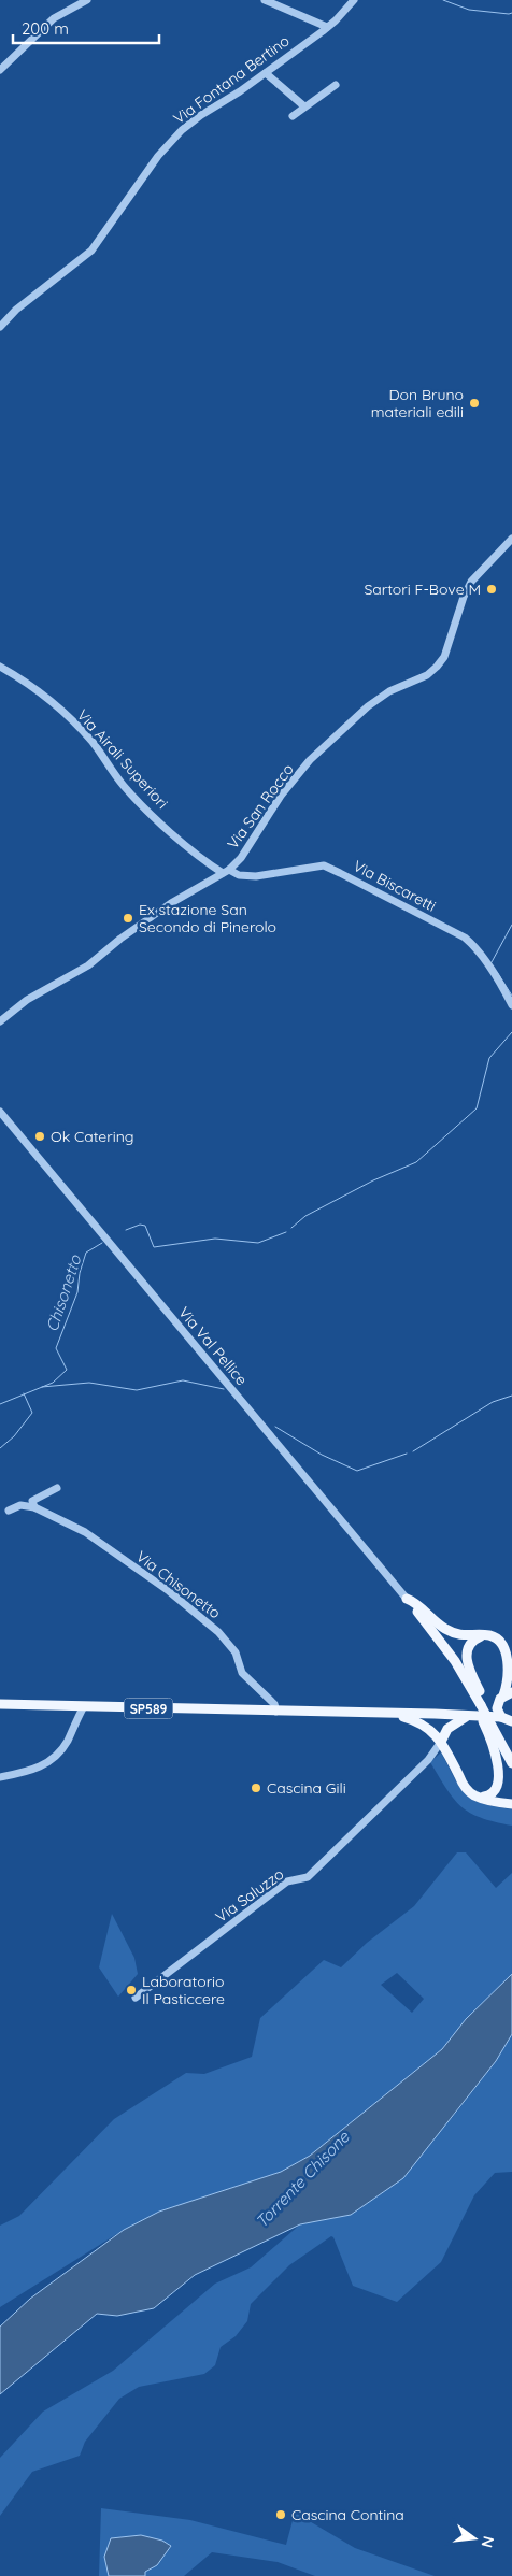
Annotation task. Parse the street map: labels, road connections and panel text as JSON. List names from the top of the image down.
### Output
{
  "streets": {
    "main road": ["SP589"],
    "street": [
      "Via Fontana Bertino",
      "Via Airali Superiori",
      "Via San Rocco",
      "Via Biscaretti",
      "Via Val Pellice",
      "Via Chisonetto",
      "Via Saluzzo"
    ]
  },
  "crossings": [
    ["Via Airali Superiori", "Via San Rocco"],
    ["Via Airali Superiori", "Via Biscaretti"],
    ["Via San Rocco", "Via Biscaretti"],
    ["Via Chisonetto", "SP589"],
    ["SP589", "Via Saluzzo"]
  ],
  "water": ["Chisonetto", "Torrente Chisone"],
  "places": [
    "Don Bruno materiali edili",
    "Sartori F-Bove M",
    "Ex stazione San Secondo di Pinerolo",
    "Ok Catering",
    "Cascina Gili",
    "Laboratorio Il Pasticcere",
    "Cascina Contina"
  ],
  "scale_bar": "200 m",
  "north": "right"
}
